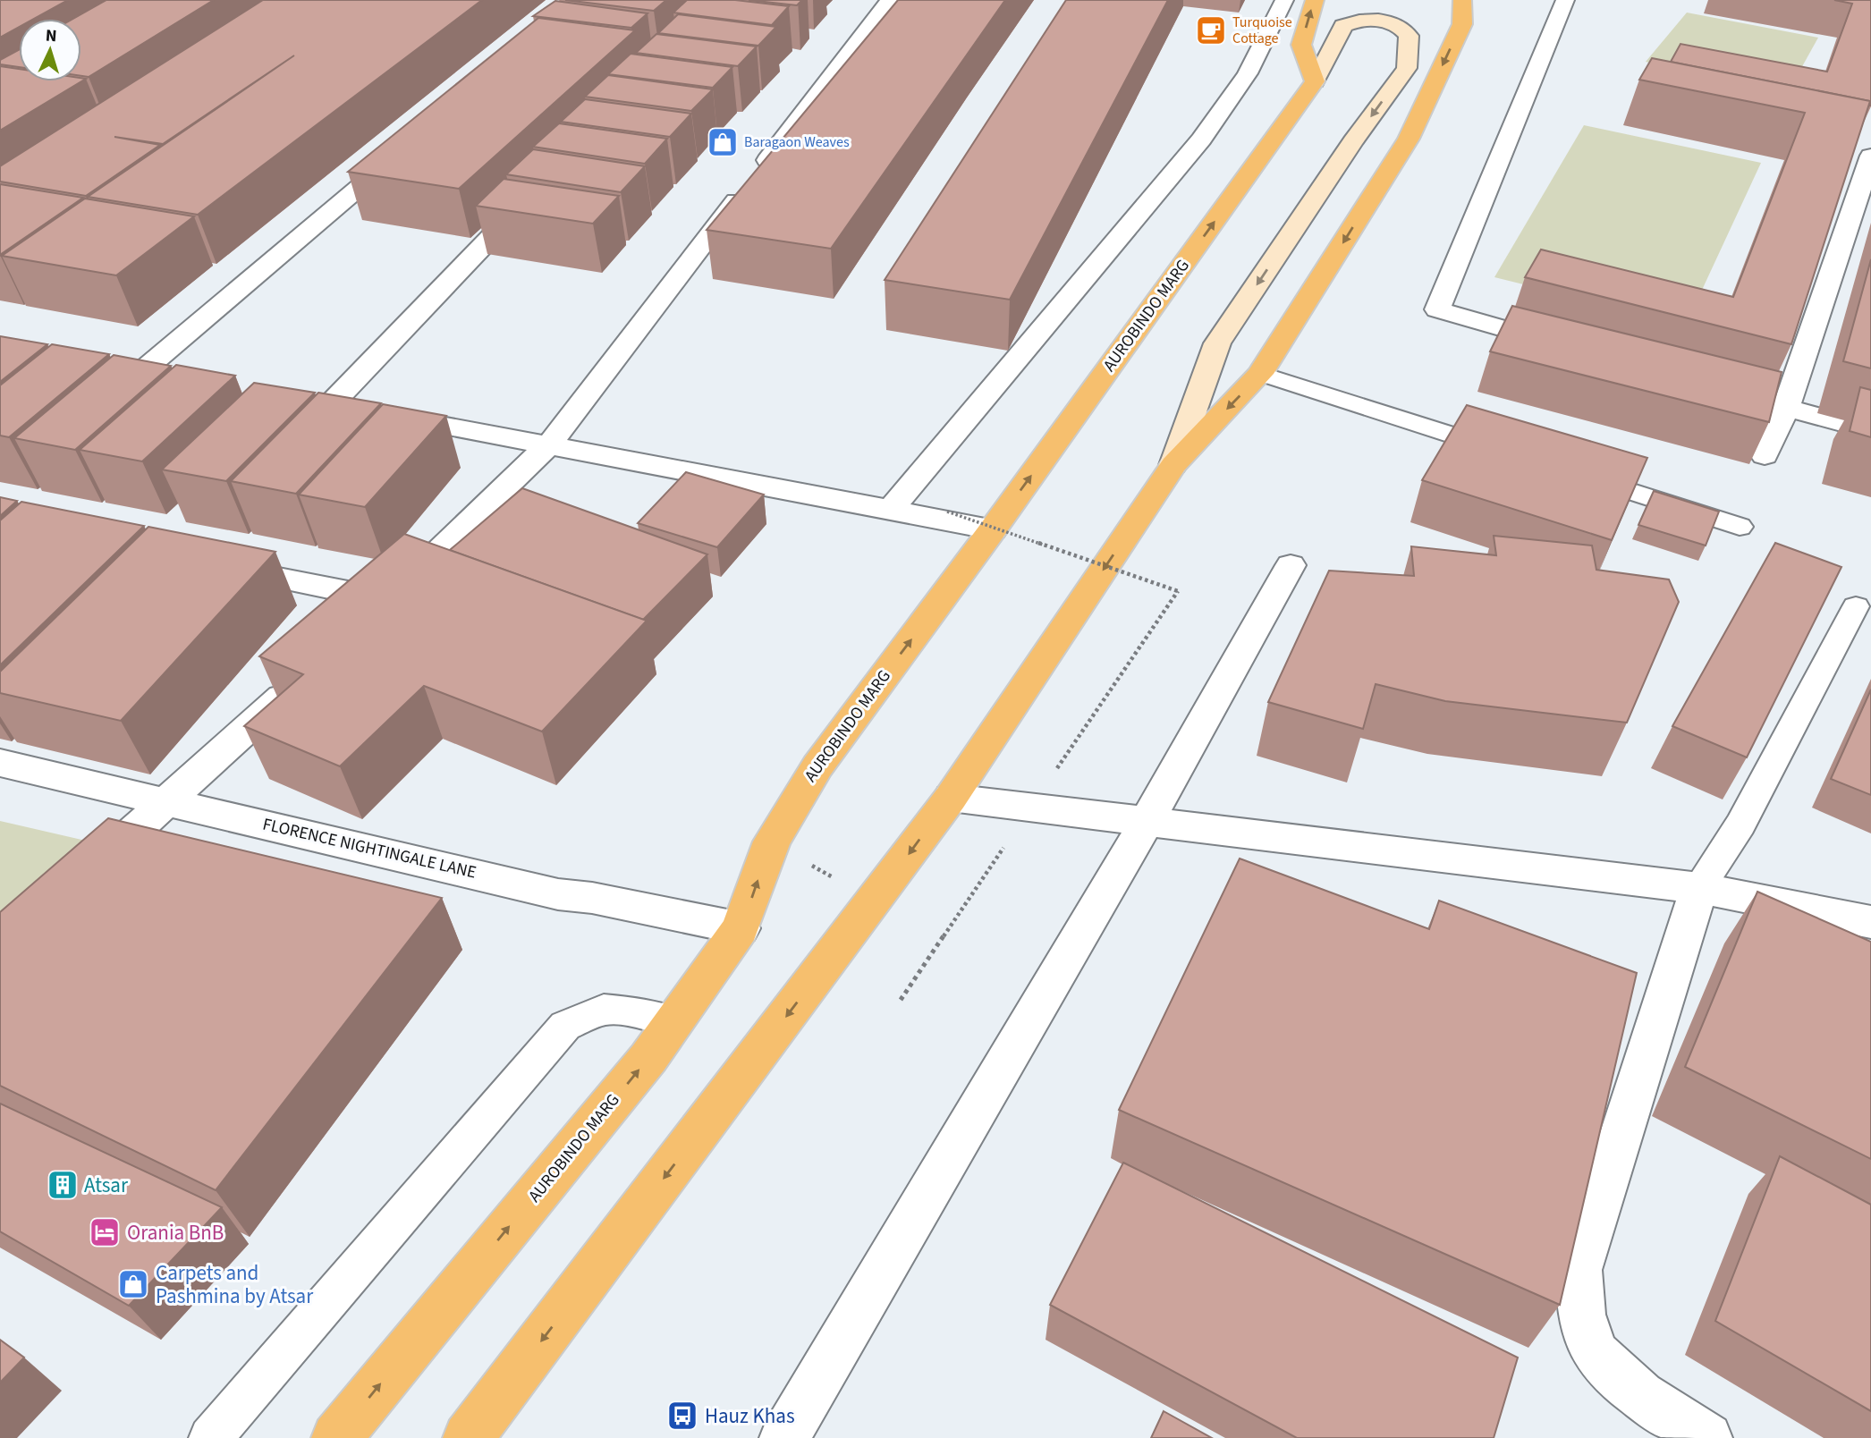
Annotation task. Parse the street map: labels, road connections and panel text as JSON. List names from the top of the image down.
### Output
{
  "streets": {
    "highway": ["AUROBINDO MARG"],
    "street": ["FLORENCE NIGHTINGALE LANE"]
  },
  "crossings": [
    ["AUROBINDO MARG", "FLORENCE NIGHTINGALE LANE"]
  ],
  "places": {
    "cafe": ["Turquoise Cottage"],
    "shop": ["Baragaon Weaves", "Carpets and Pashmina by Atsar"],
    "building": ["Atsar"],
    "hotel": ["Orania BnB"],
    "bus stop": ["Hauz Khas"]
  },
  "north": "top"
}
